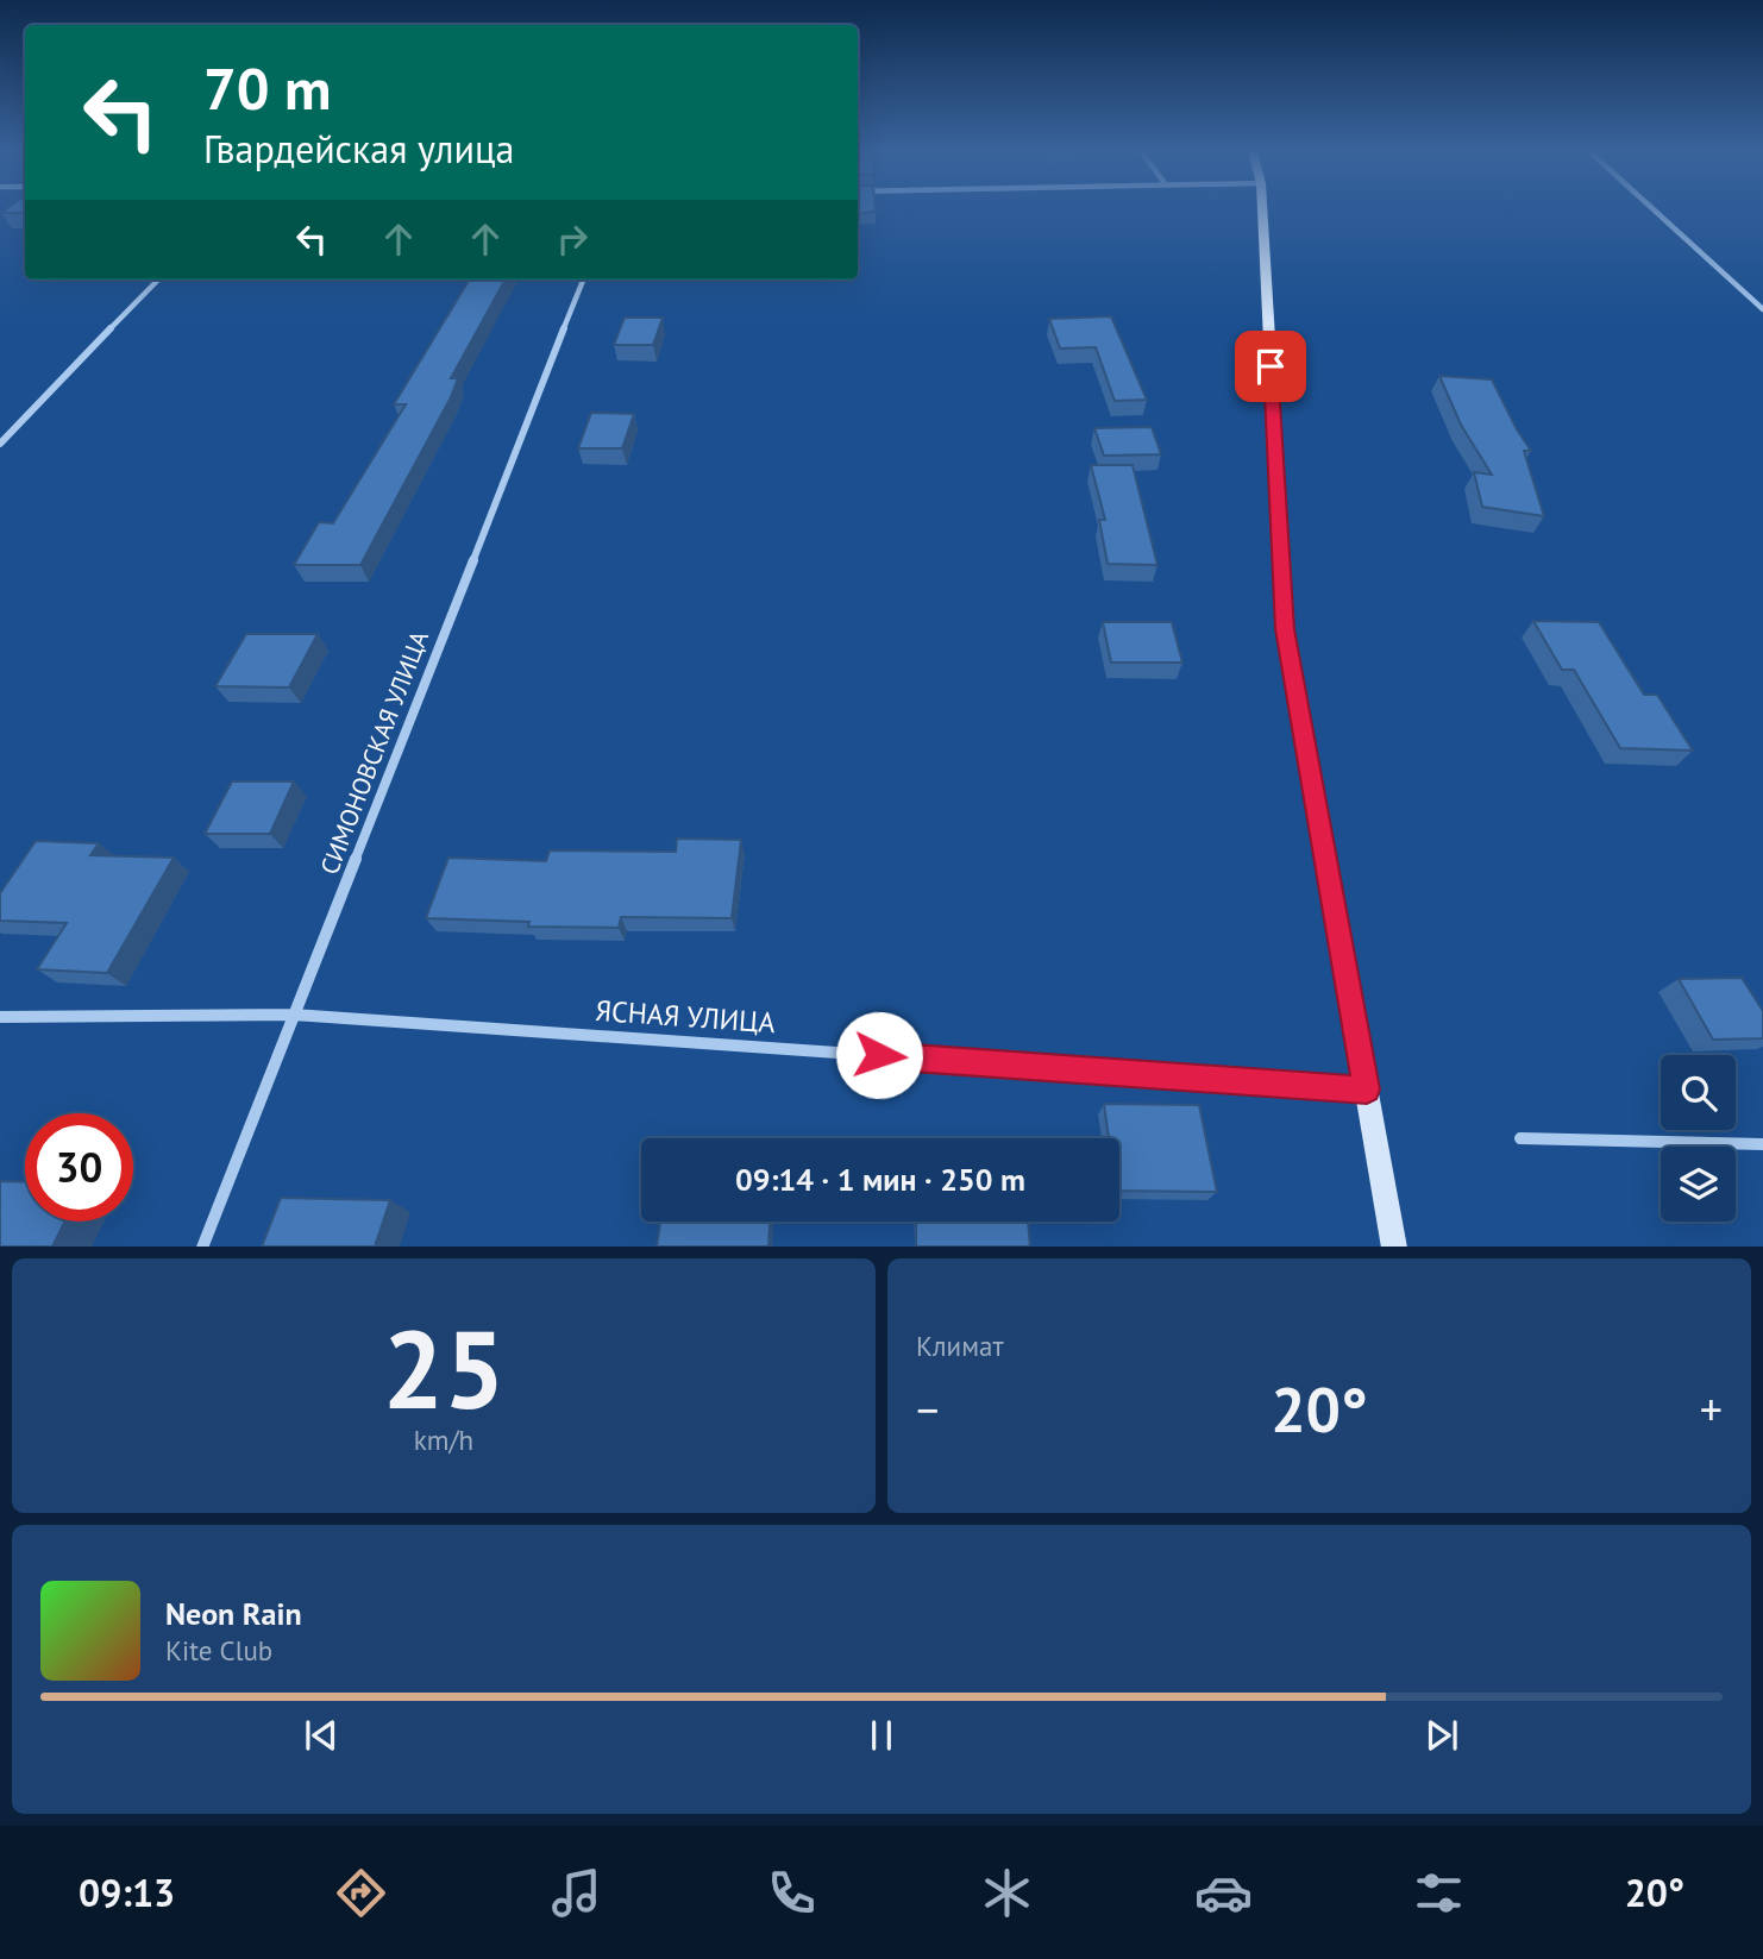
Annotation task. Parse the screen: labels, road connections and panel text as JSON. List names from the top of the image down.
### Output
{
  "streets": {
    "street": ["СИМОНОВСКАЯ УЛИЦА", "ЯСНАЯ УЛИЦА"]
  },
  "crossings": [
    ["СИМОНОВСКАЯ УЛИЦА", "ЯСНАЯ УЛИЦА"]
  ],
  "page": {
    "turn": ["70 m", "Гвардейская улица"],
    "limit": "30",
    "trip": "09:14 · 1 мин · 250 m",
    "tile": [
      ["25", "km/h"],
      "Климат"
    ],
    "heat": ["−", "20°", "+"],
    "song": ["Neon Rain", "Kite Club"],
    "tabs": ["09:13", "20°"]
  }
}
